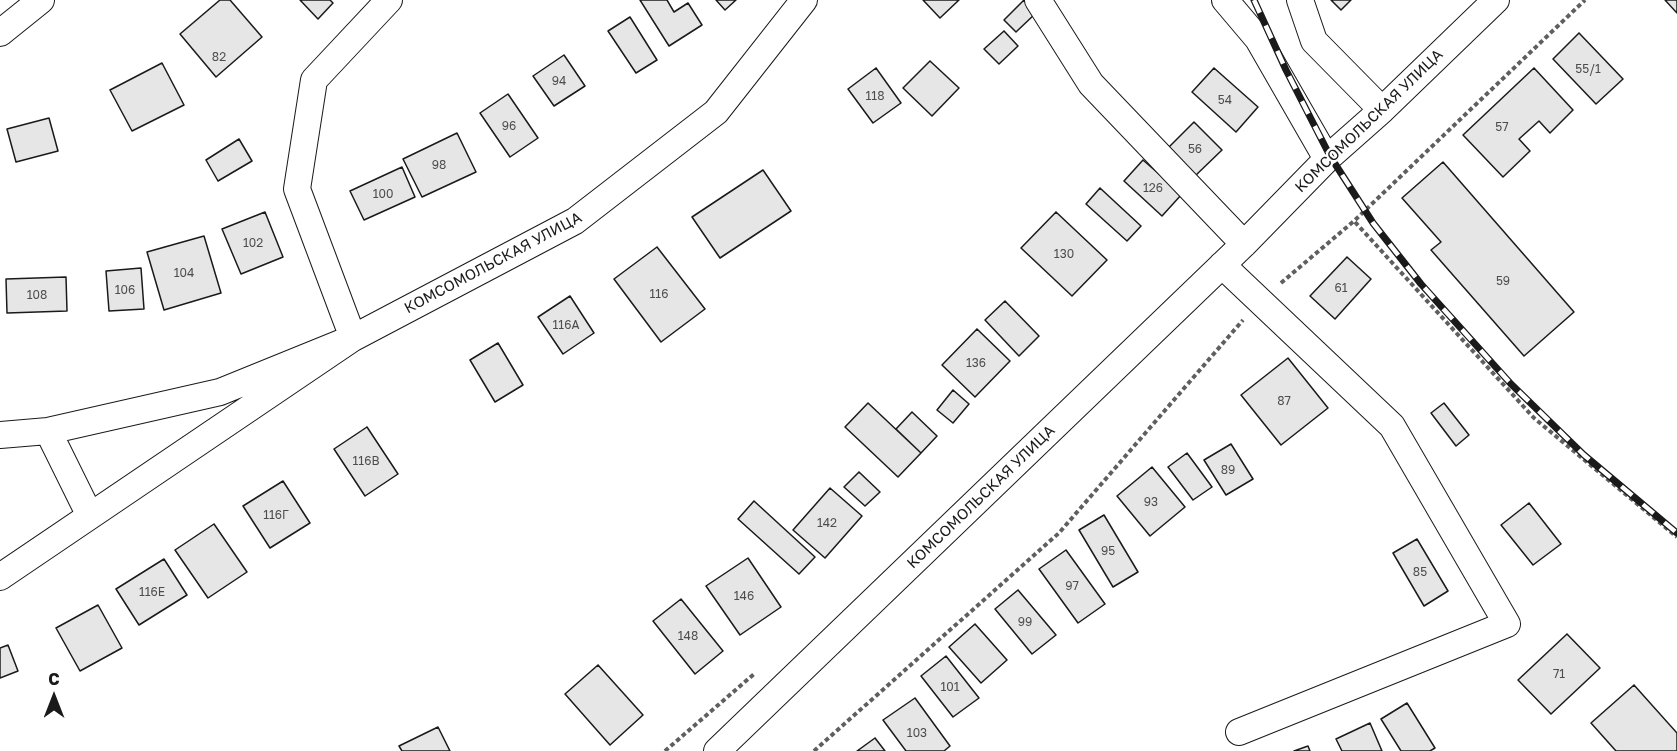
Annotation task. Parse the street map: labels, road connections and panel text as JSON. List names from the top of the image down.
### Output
{
  "streets": {
    "street": ["КОМСОМОЛЬСКАЯ УЛИЦА"]
  },
  "house_numbers": [
    "82",
    "55/1",
    "94",
    "118",
    "54",
    "96",
    "57",
    "56",
    "98",
    "126",
    "100",
    "102",
    "130",
    "104",
    "59",
    "61",
    "106",
    "116",
    "108",
    "116А",
    "136",
    "87",
    "116В",
    "89",
    "93",
    "116Г",
    "142",
    "95",
    "85",
    "97",
    "116Е",
    "146",
    "99",
    "148",
    "71",
    "101",
    "103"
  ],
  "north": "top"
}
